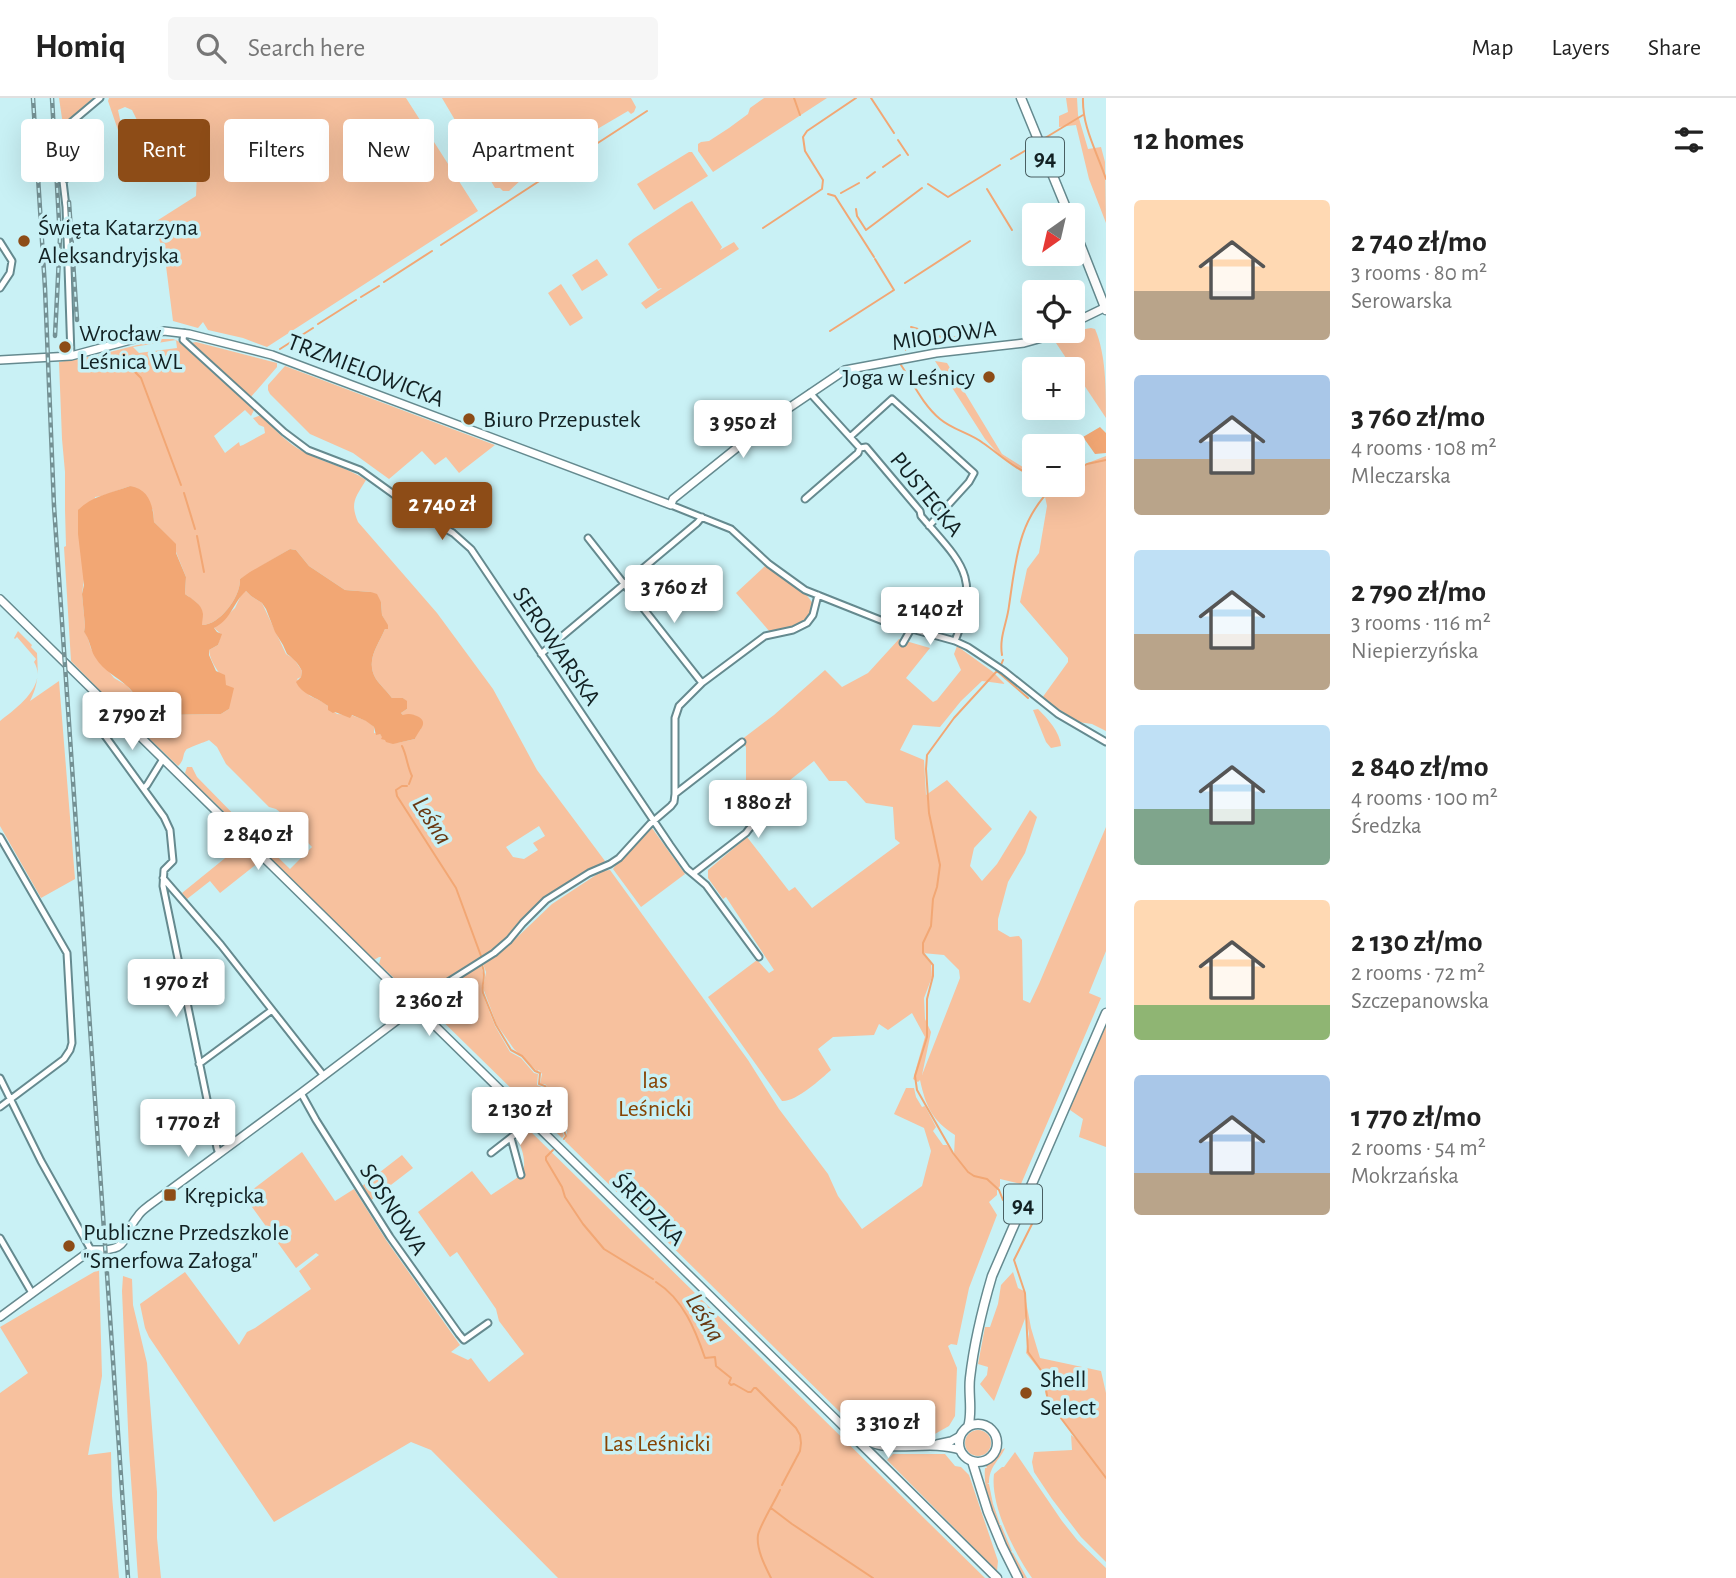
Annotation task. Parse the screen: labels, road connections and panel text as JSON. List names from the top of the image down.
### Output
{
  "streets": {
    "main road": ["94"],
    "street": [
      "MIODOWA",
      "TRZMIELOWICKA",
      "PUSTECKA",
      "SEROWARSKA",
      "SOSNOWA",
      "ŚREDZKA"
    ]
  },
  "crossings": [
    ["MIODOWA", "TRZMIELOWICKA"],
    ["MIODOWA", "PUSTECKA"],
    ["TRZMIELOWICKA", "PUSTECKA"],
    ["TRZMIELOWICKA", "SEROWARSKA"]
  ],
  "water": ["Leśna"],
  "parks": ["las Leśnicki", "Las Leśnicki"],
  "places": {
    "other": [
      "Święta Katarzyna Aleksandryjska",
      "Wrocław Leśnica WL",
      "Joga w Leśnicy",
      "Biuro Przepustek",
      "Publiczne Przedszkole \"Smerfowa Załoga\"",
      "Shell Select"
    ],
    "transit": ["Krępicka"]
  },
  "north": "bottom left",
  "page": {
    "header": "Homiq",
    "search": "Search here",
    "nav": ["Map", "Layers", "Share"],
    "heading": "12 homes",
    "chip": [
      "Buy",
      "Rent",
      "Filters",
      "New",
      "Apartment"
    ],
    "list": [
      {
        "name": "2 740 zł/mo",
        "note": "3 rooms · 80 m² · Serowarska"
      },
      {
        "name": "3 760 zł/mo",
        "note": "4 rooms · 108 m² · Mleczarska"
      },
      {
        "name": "2 790 zł/mo",
        "note": "3 rooms · 116 m² · Niepierzyńska"
      },
      {
        "name": "2 840 zł/mo",
        "note": "4 rooms · 100 m² · Średzka"
      },
      {
        "name": "2 130 zł/mo",
        "note": "2 rooms · 72 m² · Szczepanowska"
      },
      {
        "name": "1 770 zł/mo",
        "note": "2 rooms · 54 m² · Mokrzańska"
      }
    ],
    "map_buttons": ["+", "−"],
    "price": [
      "3 950 zł",
      "2 740 zł",
      "3 760 zł",
      "2 140 zł",
      "2 790 zł",
      "1 880 zł",
      "2 840 zł",
      "1 970 zł",
      "2 360 zł",
      "2 130 zł",
      "1 770 zł",
      "3 310 zł"
    ]
  }
}
